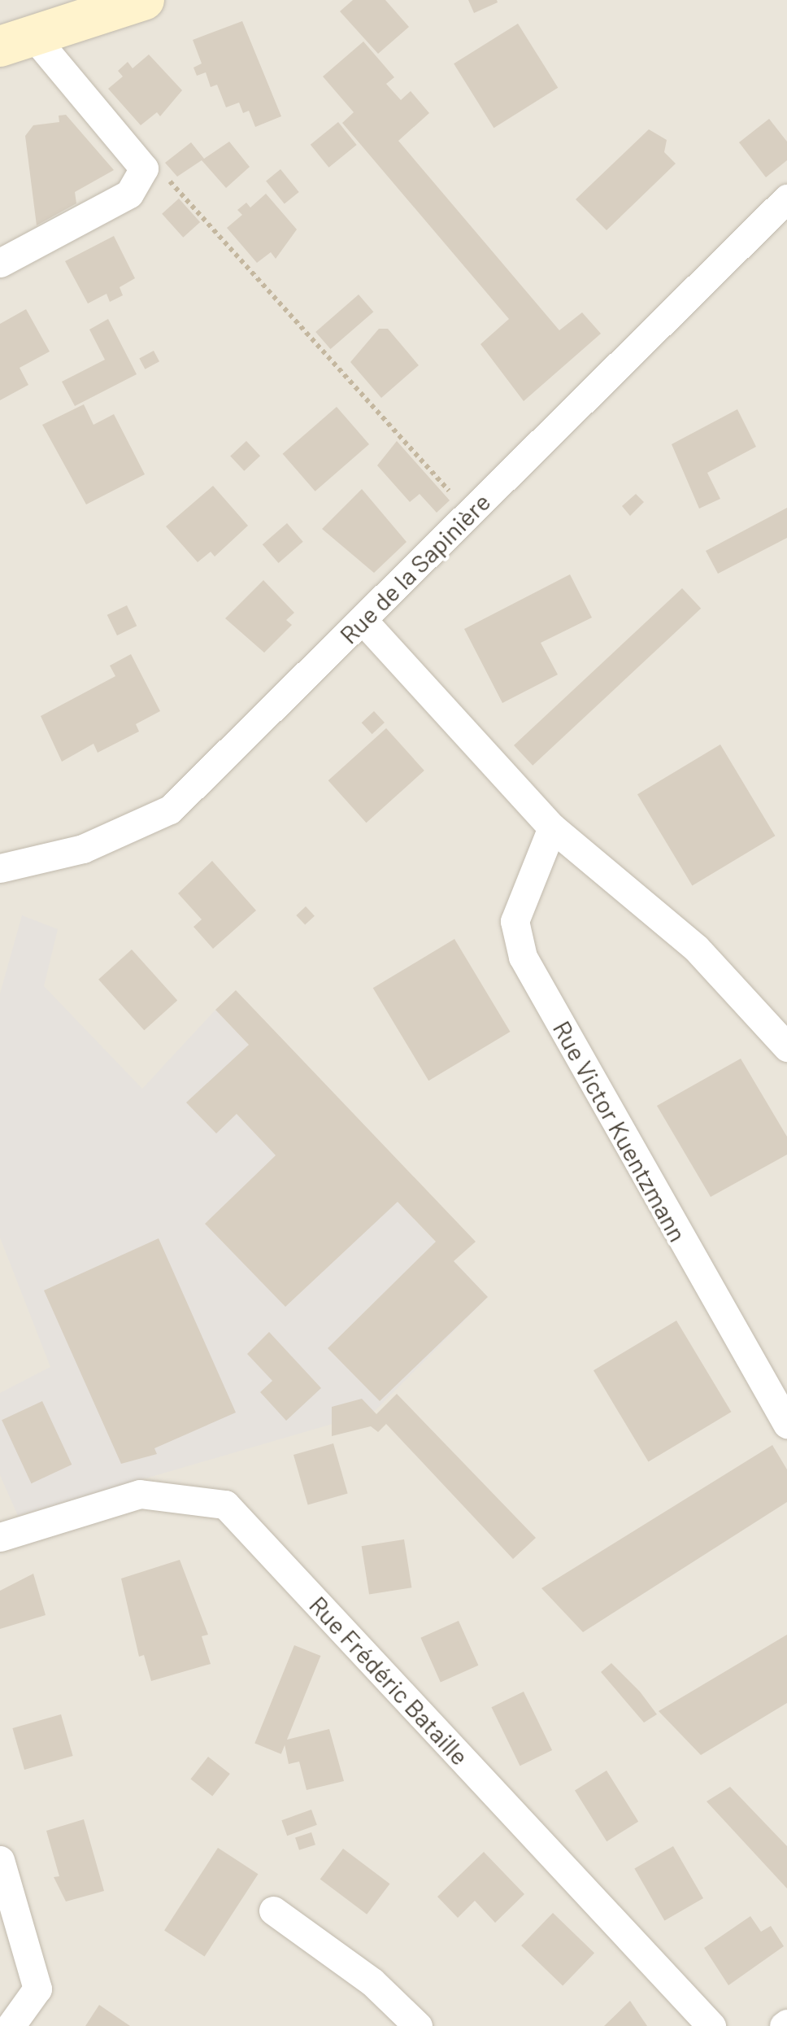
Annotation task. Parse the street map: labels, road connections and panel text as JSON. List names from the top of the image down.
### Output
{
  "streets": {
    "street": ["Rue de la Sapinière", "Rue Victor Kuentzmann", "Rue Frédéric Bataille"]
  }
}
